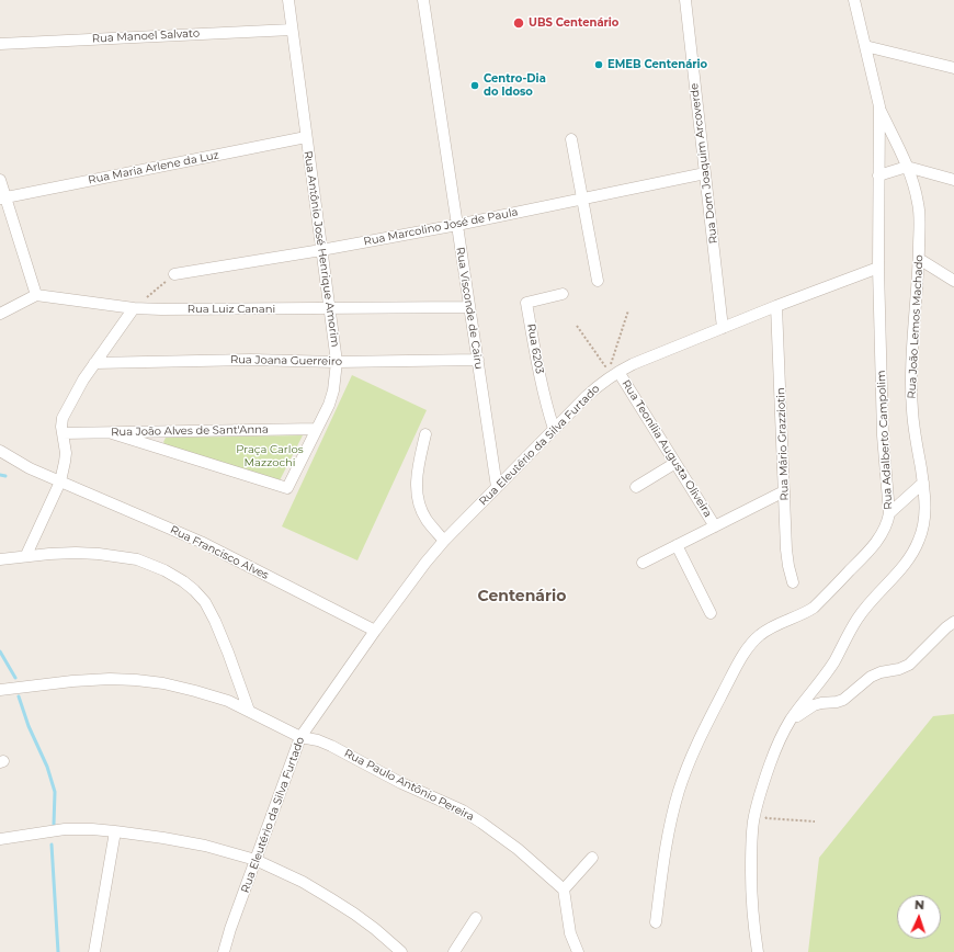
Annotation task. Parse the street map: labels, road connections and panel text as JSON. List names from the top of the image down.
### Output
{
  "streets": {
    "street": [
      "Rua Manoel Salvato",
      "Rua Dom Joaquim Arcoverde",
      "Rua Maria Arlene da Luz",
      "Rua Marcolino José de Paula",
      "Rua Antônio José Henrique Amorim",
      "Rua Visconde de Cairu",
      "Rua Luiz Canani",
      "Rua João Lemos Machado",
      "Rua 6203",
      "Rua Joana Guerreiro",
      "Rua João Alves de Sant'Anna",
      "Rua Adalberto Campolim",
      "Rua Mário Grazziotin",
      "Rua Eleutério da Silva Furtado",
      "Rua Teonília Augusta Oliveira",
      "Rua Francisco Alves",
      "Rua Paulo Antônio Pereira"
    ]
  },
  "crossings": [
    ["Rua Manoel Salvato", "Rua Antônio José Henrique Amorim"],
    ["Rua Dom Joaquim Arcoverde", "Rua Marcolino José de Paula"],
    ["Rua Dom Joaquim Arcoverde", "Rua Eleutério da Silva Furtado"],
    ["Rua Maria Arlene da Luz", "Rua Antônio José Henrique Amorim"],
    ["Rua Marcolino José de Paula", "Rua Antônio José Henrique Amorim"],
    ["Rua Marcolino José de Paula", "Rua Visconde de Cairu"],
    ["Rua Antônio José Henrique Amorim", "Rua Luiz Canani"],
    ["Rua Antônio José Henrique Amorim", "Rua Joana Guerreiro"],
    ["Rua Antônio José Henrique Amorim", "Rua João Alves de Sant'Anna"],
    ["Rua Visconde de Cairu", "Rua Luiz Canani"],
    ["Rua Visconde de Cairu", "Rua Joana Guerreiro"],
    ["Rua Visconde de Cairu", "Rua Eleutério da Silva Furtado"],
    ["Rua 6203", "Rua Eleutério da Silva Furtado"],
    ["Rua Adalberto Campolim", "Rua Eleutério da Silva Furtado"],
    ["Rua Mário Grazziotin", "Rua Eleutério da Silva Furtado"],
    ["Rua Eleutério da Silva Furtado", "Rua Teonília Augusta Oliveira"],
    ["Rua Eleutério da Silva Furtado", "Rua Francisco Alves"],
    ["Rua Eleutério da Silva Furtado", "Rua Paulo Antônio Pereira"]
  ],
  "districts": ["Centenário"],
  "parks": ["Praça Carlos Mazzochi"],
  "places": ["UBS Centenário", "EMEB Centenário", "Centro-Dia do Idoso"],
  "north": "top"
}
